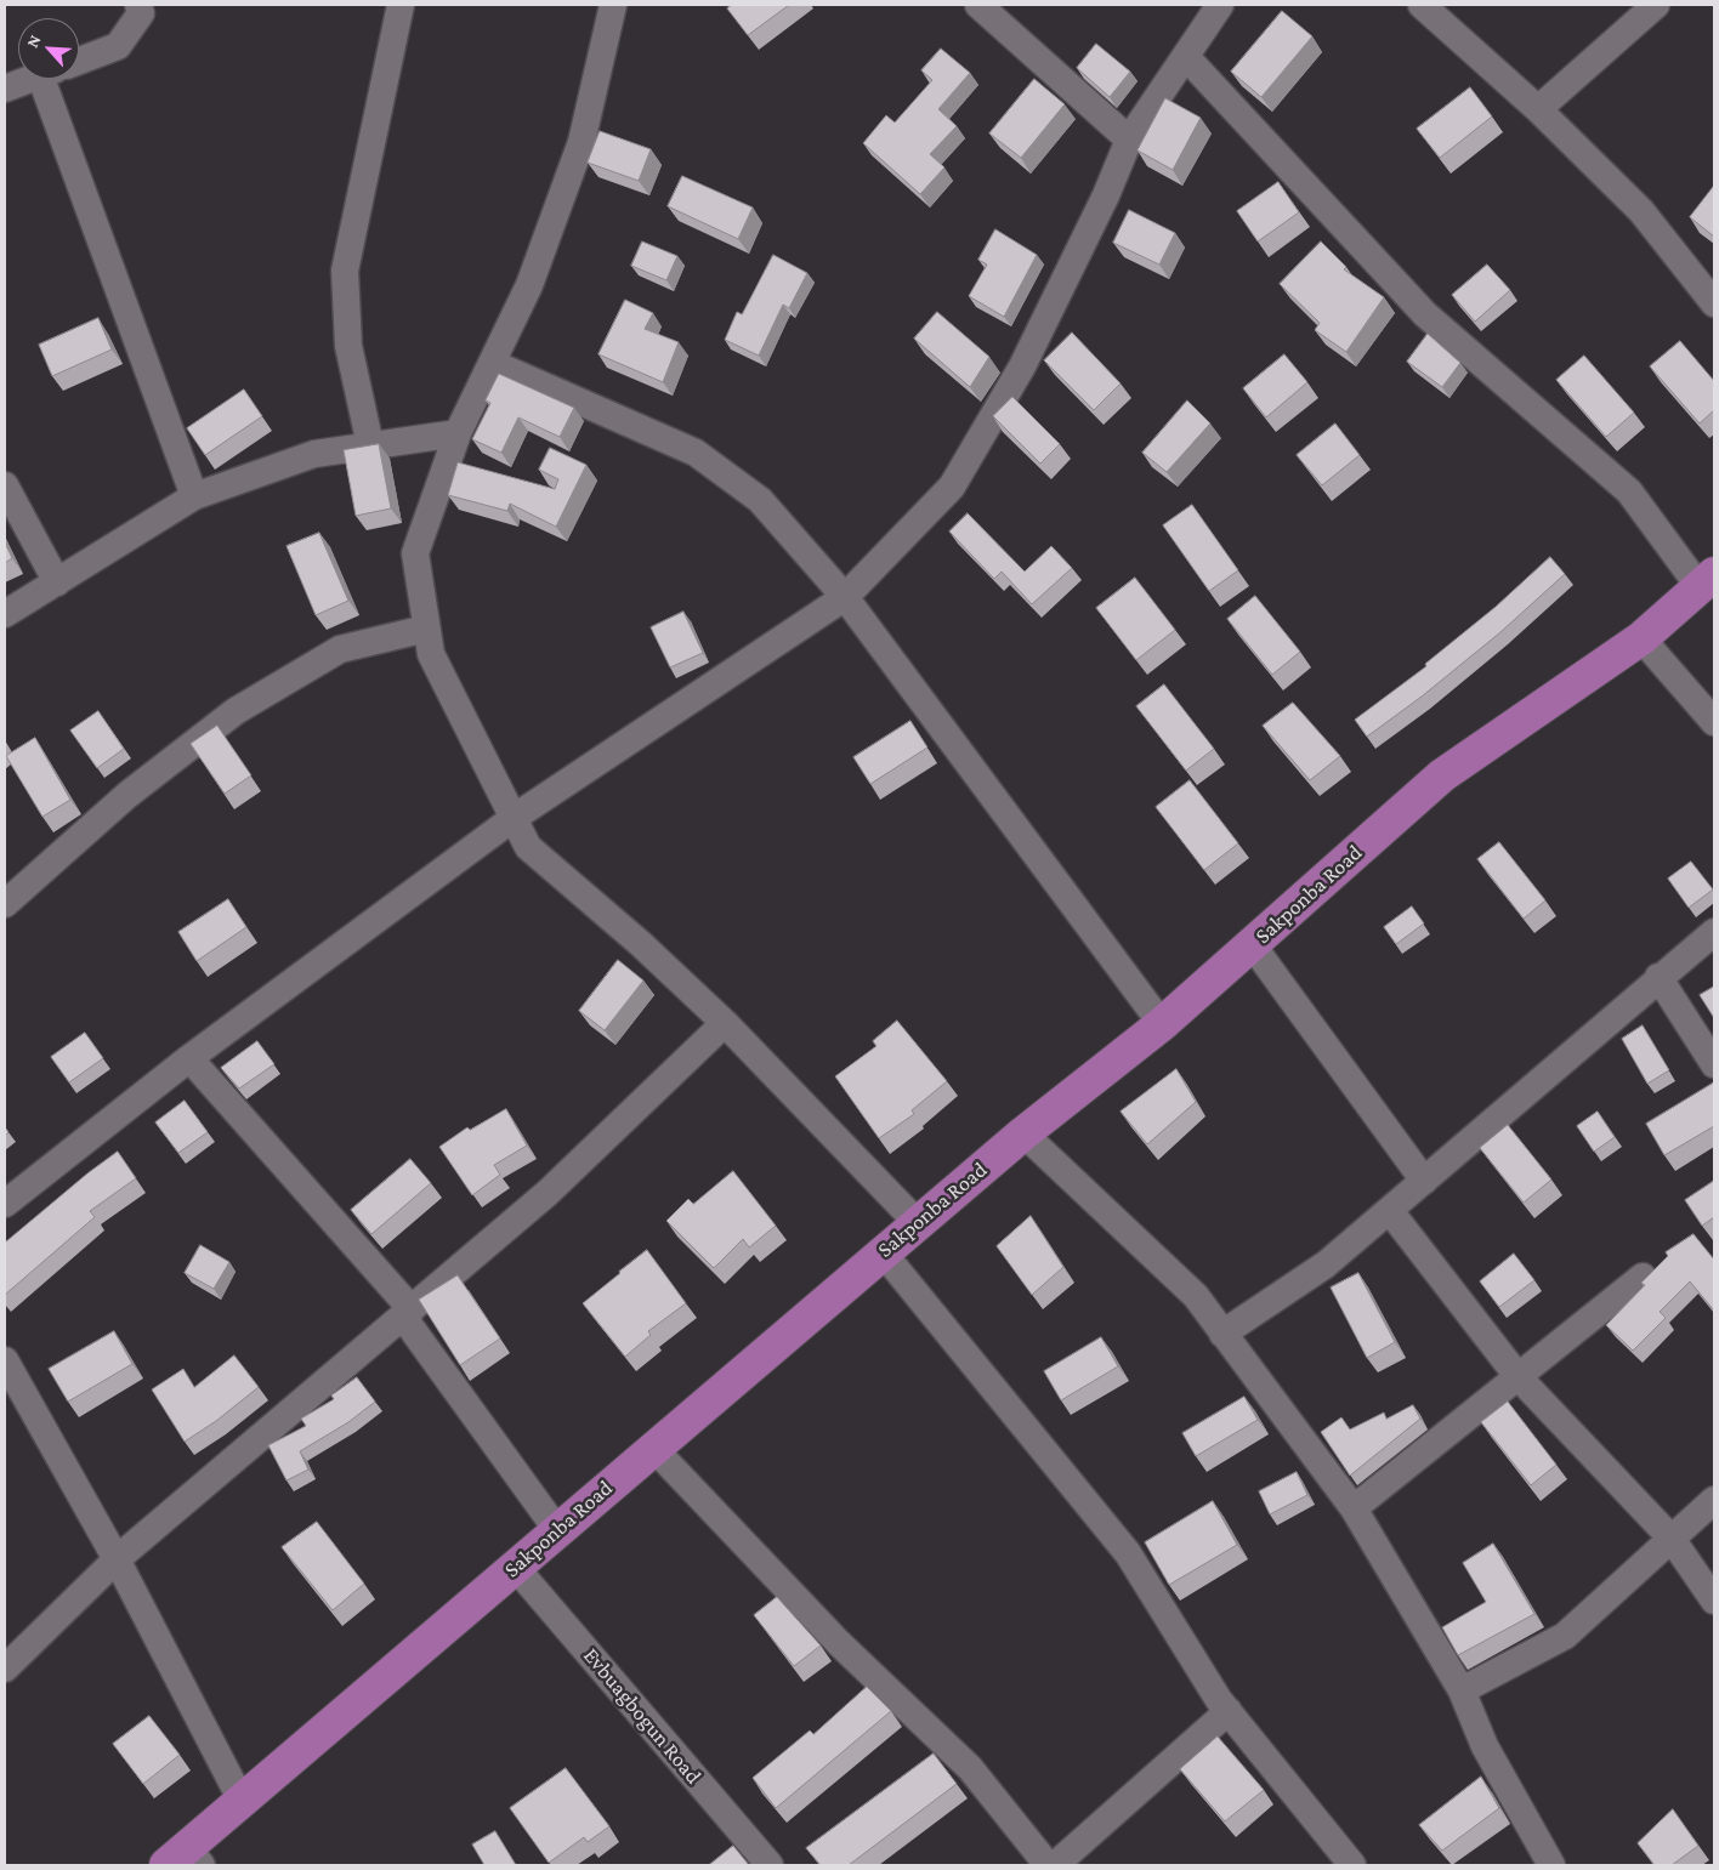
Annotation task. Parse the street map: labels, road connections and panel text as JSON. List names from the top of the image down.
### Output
{
  "streets": {
    "main road": ["Sakponba Road"],
    "street": ["Evbuagbogun Road"]
  },
  "crossings": [
    ["Sakponba Road", "Evbuagbogun Road"]
  ],
  "north": "top left"
}
